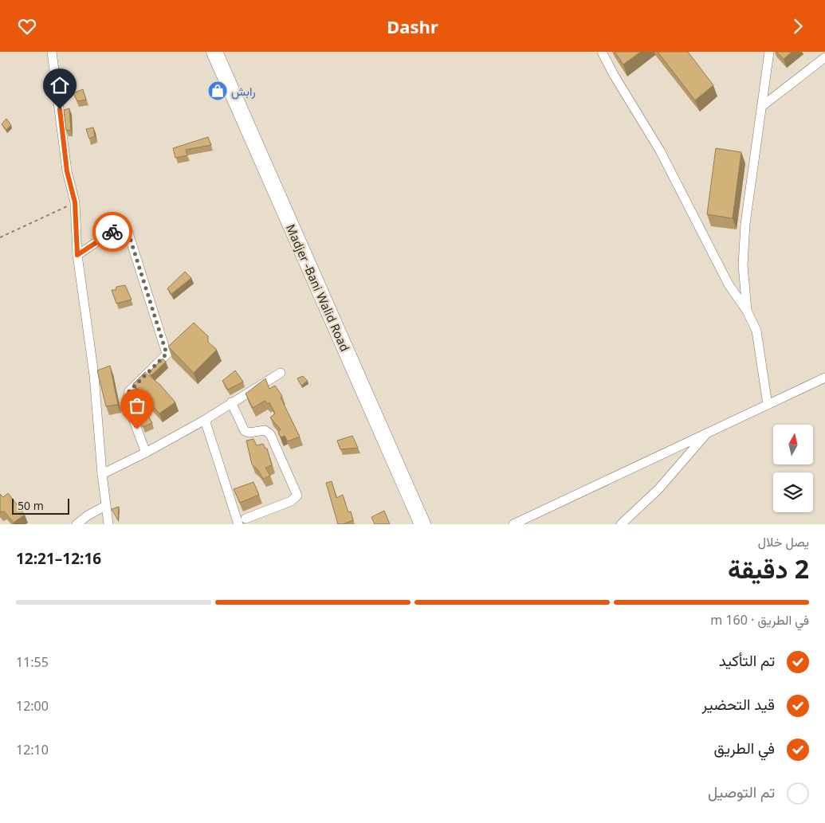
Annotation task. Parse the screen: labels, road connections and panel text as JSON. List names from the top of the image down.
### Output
{
  "streets": {
    "highway": ["Madjer -Bani Walid Road"]
  },
  "places": {
    "shop": ["رابش"]
  },
  "scale_bar": "50 m",
  "north": "top",
  "page": {
    "header": "Dashr",
    "scale": "50 m",
    "heading": ["2 دقيقة", "يصل خلال", "12:16–12:21"],
    "bar": "في الطريق · 160 m",
    "list": [
      ["تم التأكيد", "11:55"],
      ["قيد التحضير", "12:00"],
      ["في الطريق", "12:10"],
      "تم التوصيل"
    ]
  }
}
